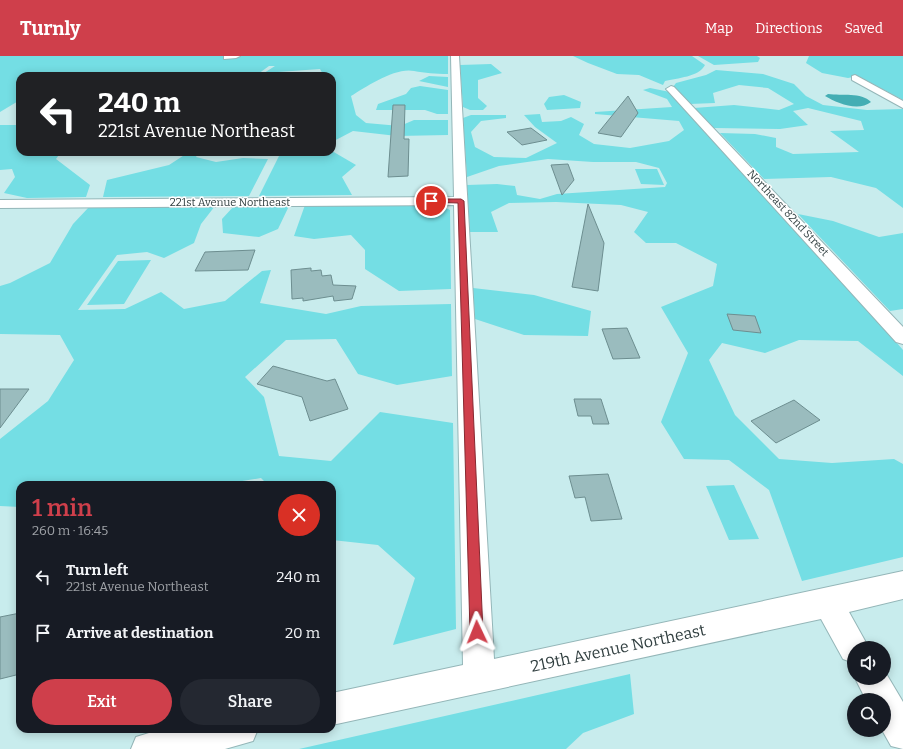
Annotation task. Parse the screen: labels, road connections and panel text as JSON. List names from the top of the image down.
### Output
{
  "streets": {
    "street": ["221st Avenue Northeast", "Northeast 82nd Street", "219th Avenue Northeast"]
  },
  "page": {
    "header": "Turnly",
    "nav": ["Map", "Directions", "Saved"],
    "turn": ["240 m", "221st Avenue Northeast"],
    "heading": ["1 min", "260 m · 16:45"],
    "list": [
      {
        "name": "Turn left",
        "note": "221st Avenue Northeast",
        "value": "240 m"
      },
      {
        "name": "Arrive at destination",
        "value": "20 m"
      }
    ],
    "buttons": ["Exit", "Share"]
  }
}
